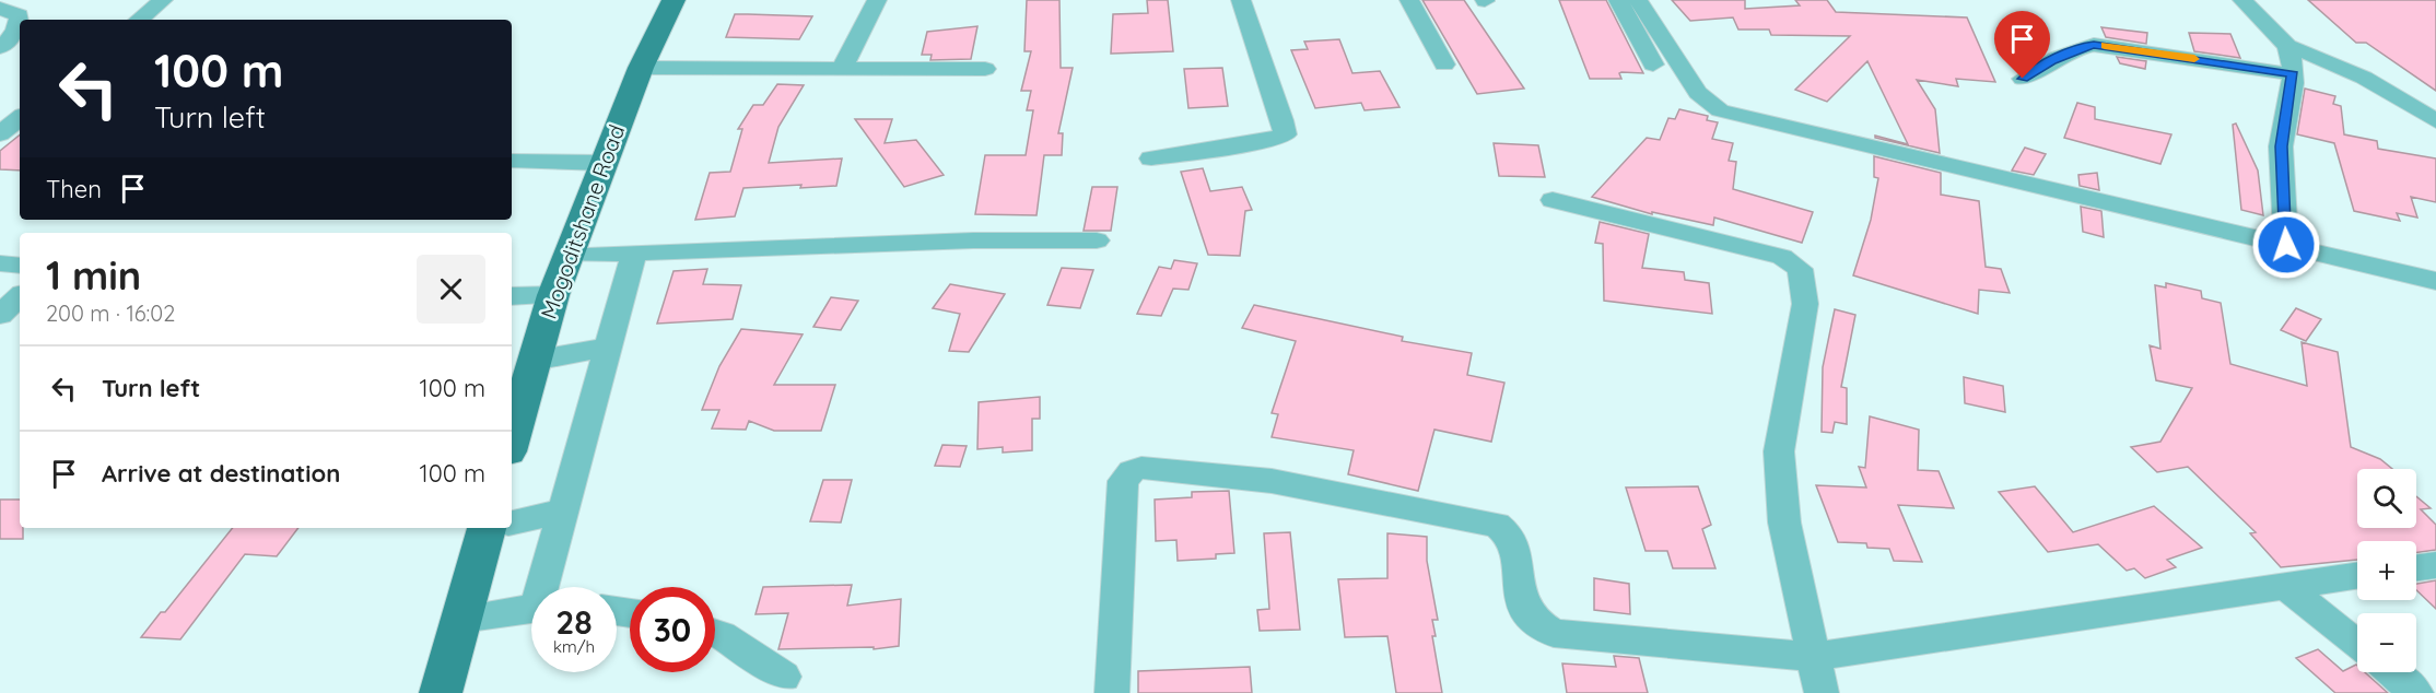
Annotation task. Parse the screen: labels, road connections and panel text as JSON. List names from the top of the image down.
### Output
{
  "streets": {
    "main road": ["Mogoditshane Road"]
  },
  "page": {
    "turn": ["100 m", "Turn left"],
    "then": "Then",
    "heading": ["1 min", "200 m · 16:02"],
    "list": [
      {
        "name": "Turn left",
        "value": "100 m"
      },
      {
        "name": "Arrive at destination",
        "value": "100 m"
      }
    ],
    "map_buttons": ["+", "−"],
    "speed": "28 km/h",
    "limit": "30"
  }
}
